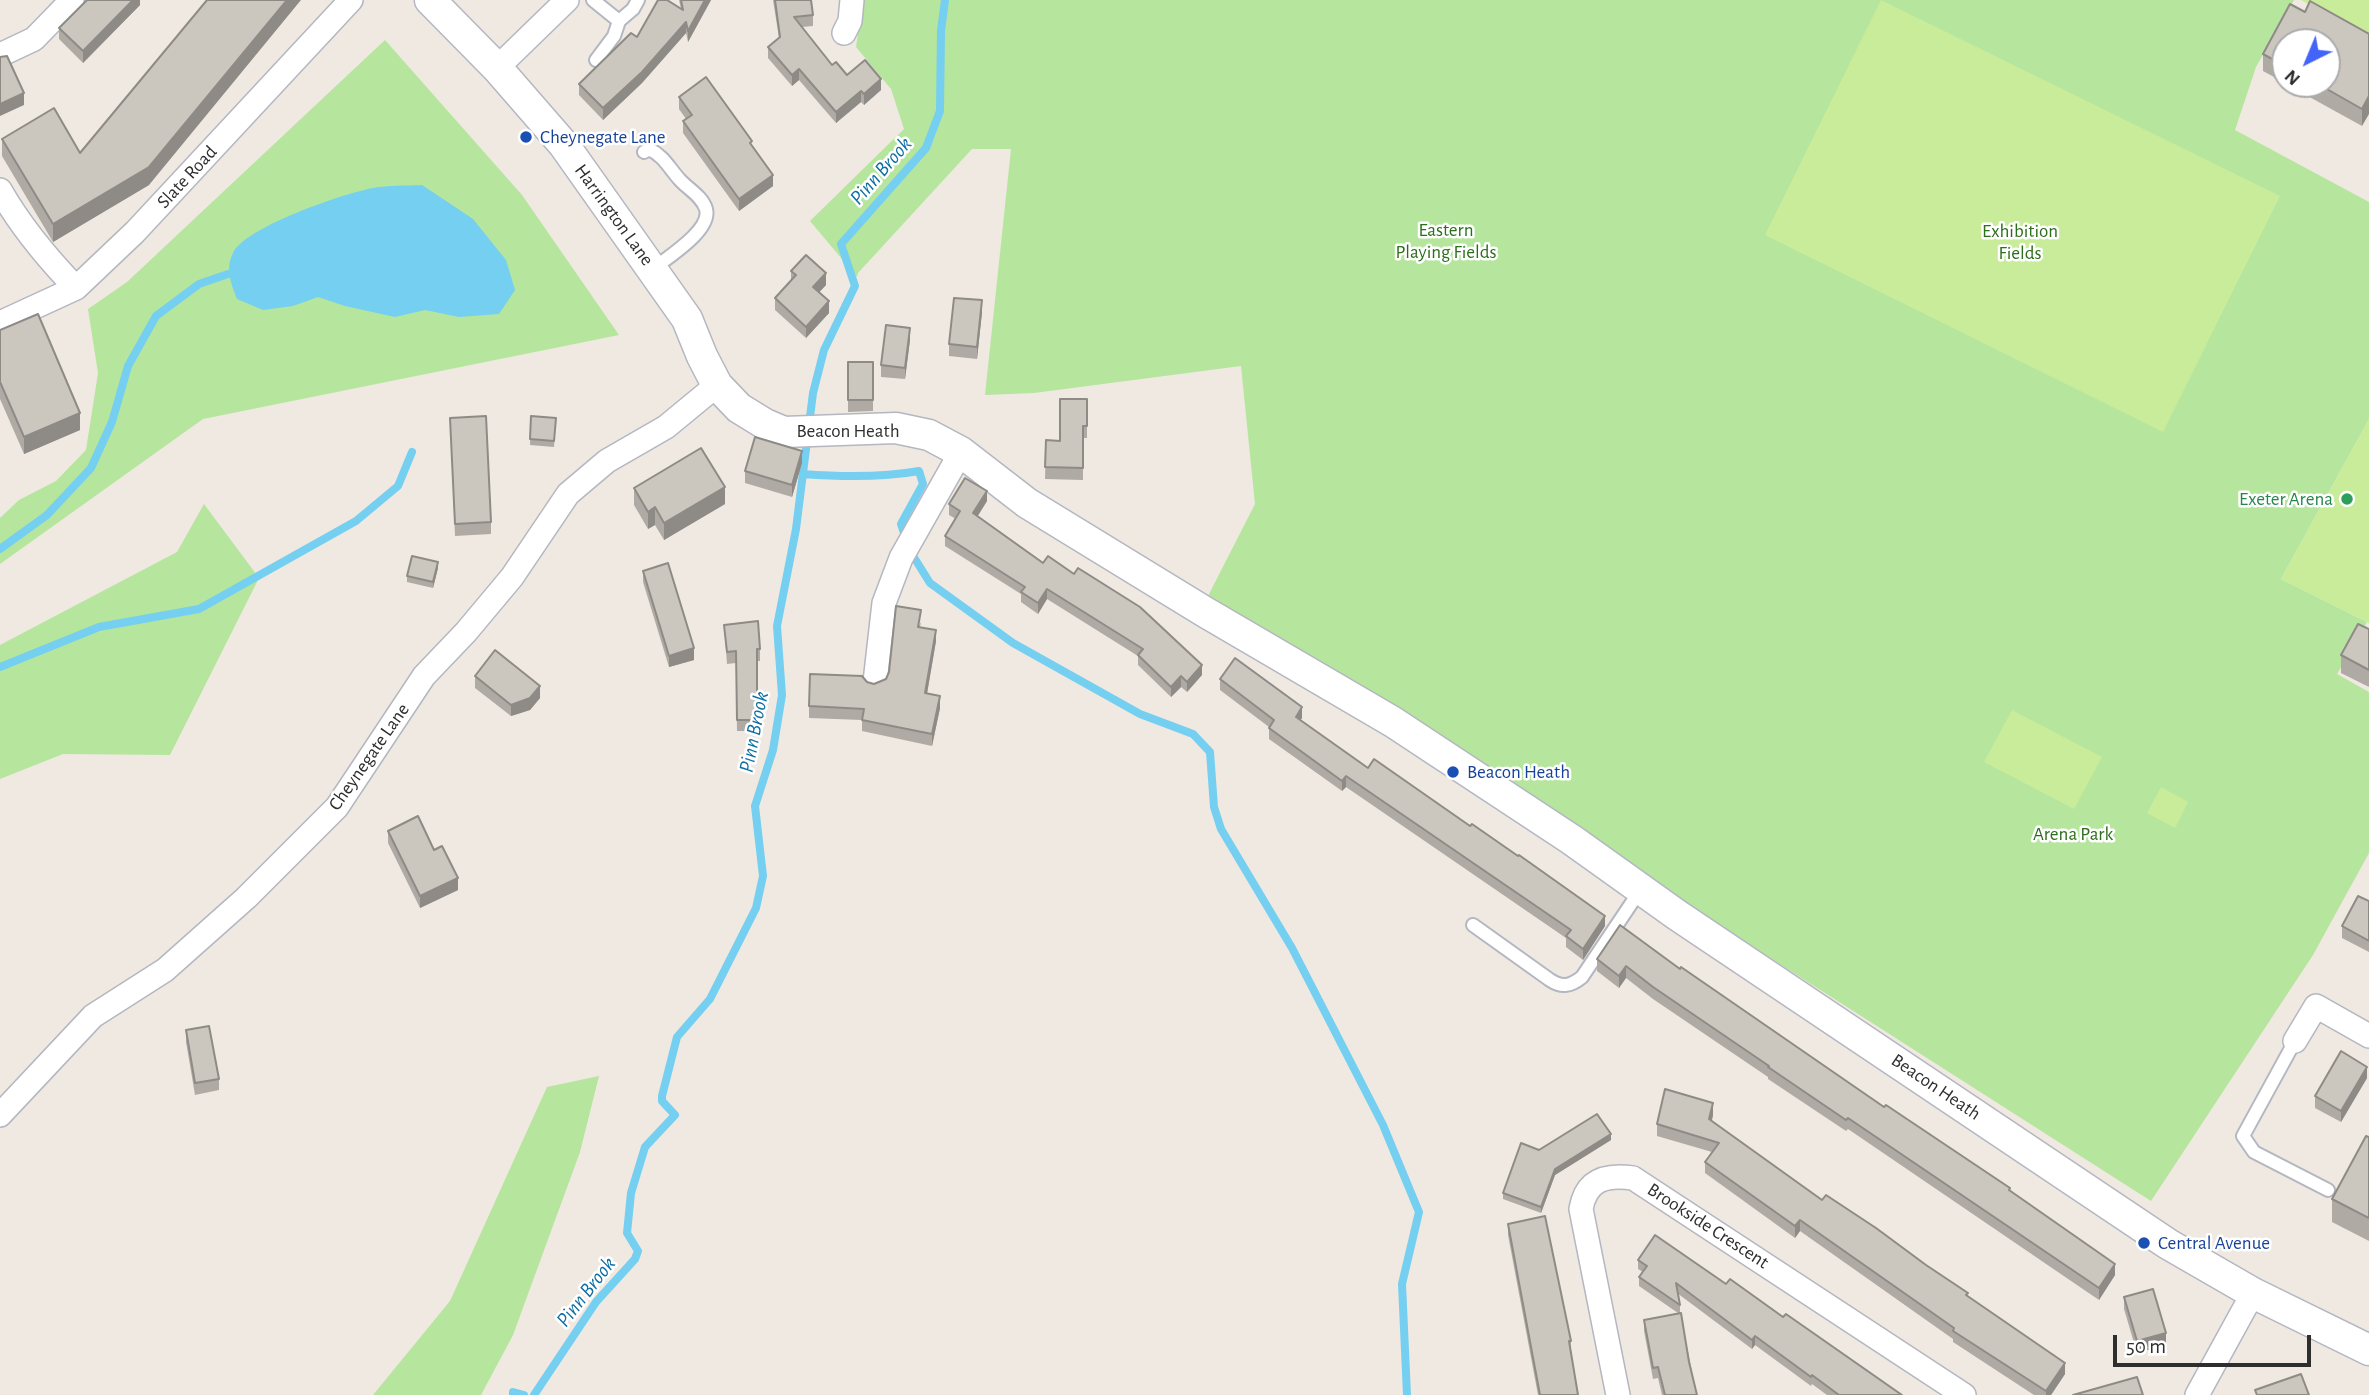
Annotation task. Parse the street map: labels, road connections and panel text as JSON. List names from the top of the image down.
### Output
{
  "streets": {
    "street": [
      "Slate Road",
      "Harrington Lane",
      "Beacon Heath",
      "Cheynegate Lane",
      "Brookside Crescent"
    ]
  },
  "crossings": [
    ["Harrington Lane", "Beacon Heath"],
    ["Harrington Lane", "Cheynegate Lane"],
    ["Beacon Heath", "Cheynegate Lane"]
  ],
  "water": ["Pinn Brook"],
  "parks": ["Eastern Playing Fields", "Exhibition Fields", "Arena Park"],
  "places": [
    "Cheynegate Lane",
    "Exeter Arena",
    "Beacon Heath",
    "Central Avenue"
  ],
  "scale_bar": "50 m",
  "north": "bottom left"
}
